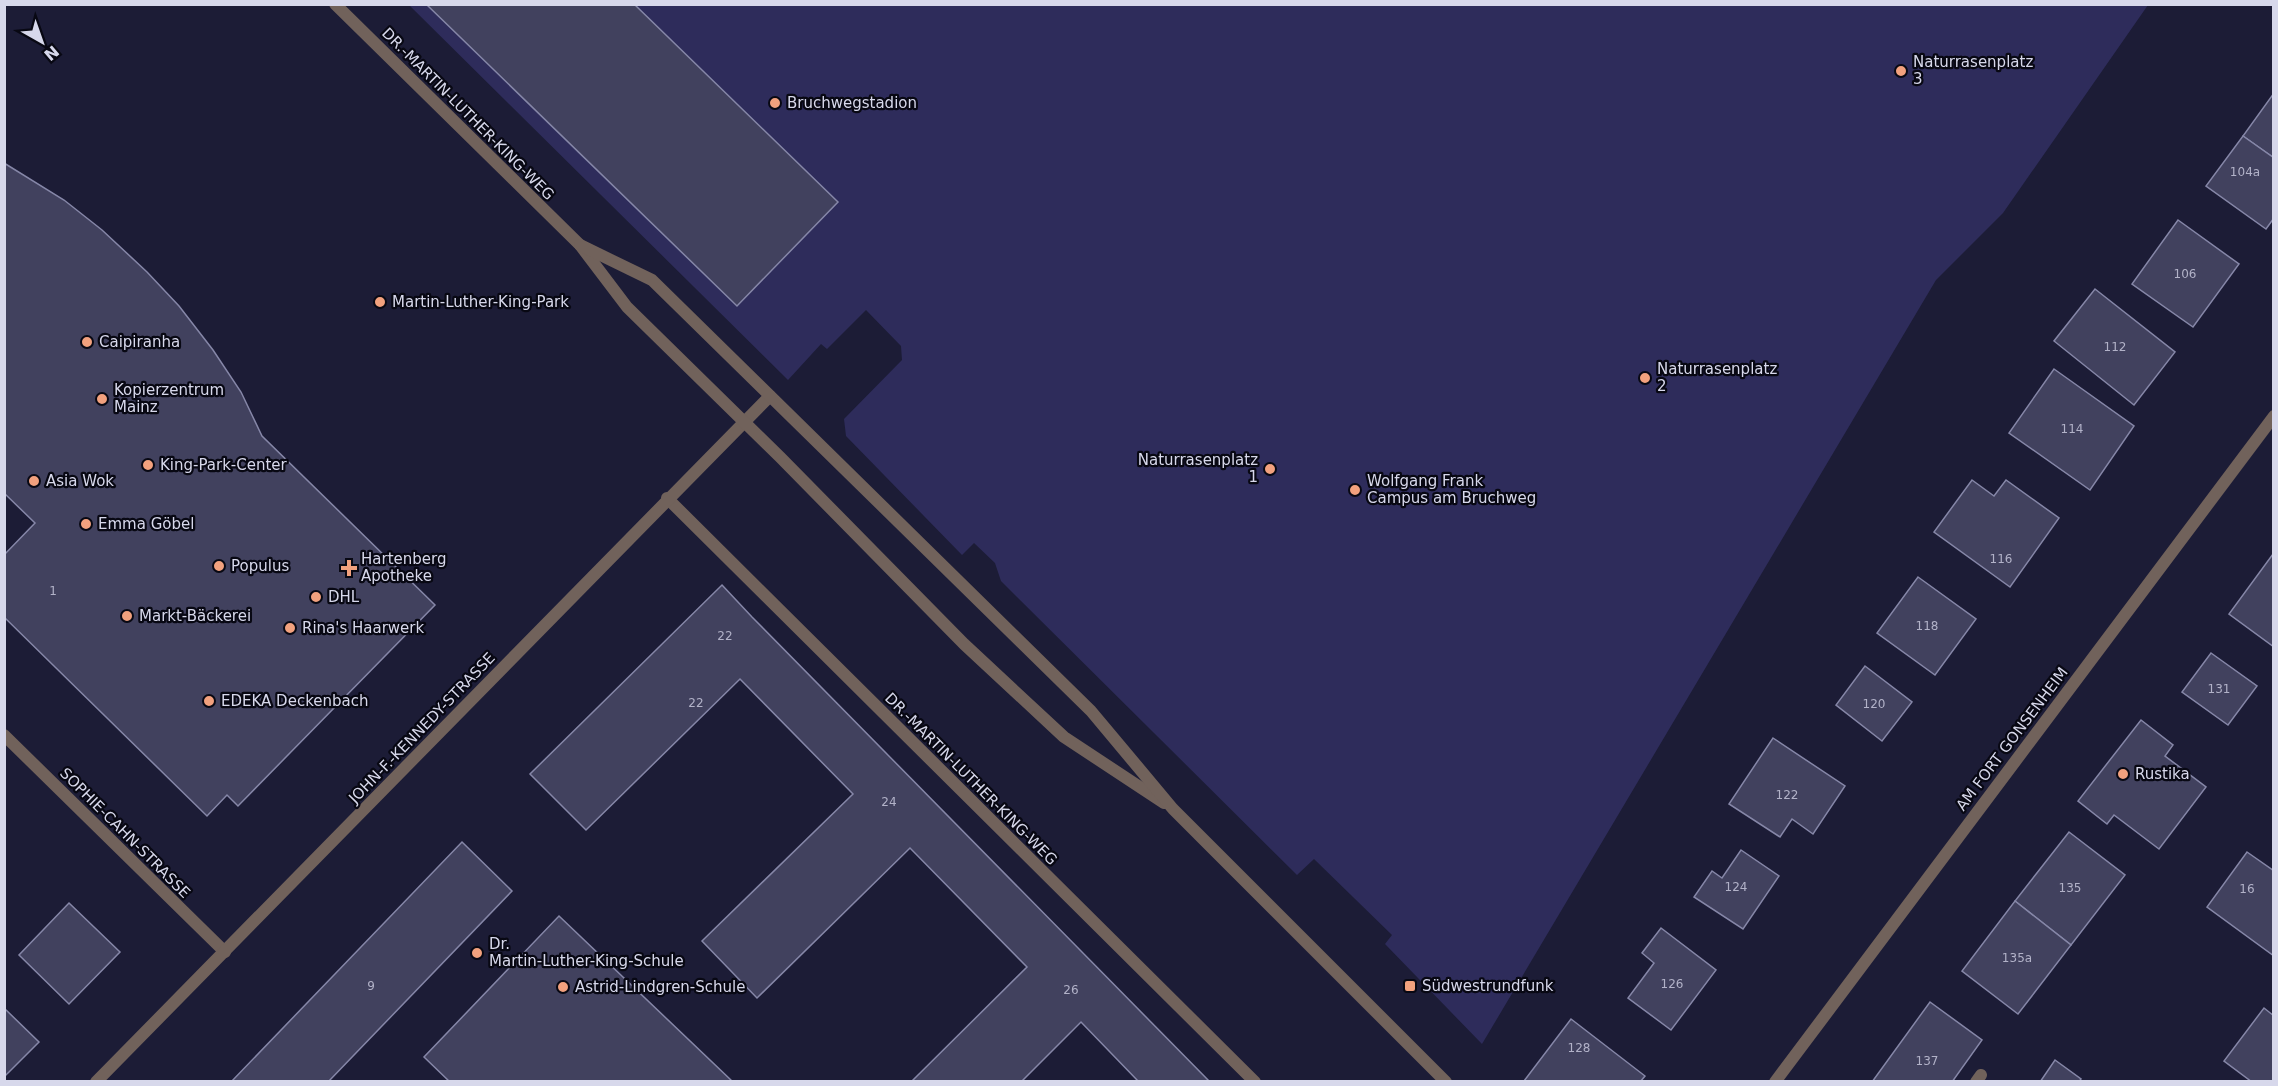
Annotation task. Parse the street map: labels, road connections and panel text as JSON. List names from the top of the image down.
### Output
{
  "streets": {
    "street": [
      "DR.-MARTIN-LUTHER-KING-WEG",
      "JOHN-F.-KENNEDY-STRASSE",
      "AM FORT GONSENHEIM",
      "SOPHIE-CAHN-STRASSE"
    ]
  },
  "crossings": [
    ["DR.-MARTIN-LUTHER-KING-WEG", "JOHN-F.-KENNEDY-STRASSE"],
    ["JOHN-F.-KENNEDY-STRASSE", "SOPHIE-CAHN-STRASSE"]
  ],
  "places": {
    "other": [
      "Naturrasenplatz 3",
      "Bruchwegstadion",
      "Martin-Luther-King-Park",
      "Caipiranha",
      "Naturrasenplatz 2",
      "Kopierzentrum Mainz",
      "King-Park-Center",
      "Naturrasenplatz 1",
      "Asia Wok",
      "Wolfgang Frank Campus am Bruchweg",
      "Emma Göbel",
      "Populus",
      "DHL",
      "Markt-Bäckerei",
      "Rina's Haarwerk",
      "EDEKA Deckenbach",
      "Rustika",
      "Dr. Martin-Luther-King-Schule",
      "Astrid-Lindgren-Schule"
    ],
    "health": ["Hartenberg Apotheke"],
    "transit": ["Südwestrundfunk"]
  },
  "house_numbers": [
    "104a",
    "106",
    "112",
    "114",
    "116",
    "1",
    "118",
    "22",
    "131",
    "22",
    "120",
    "122",
    "24",
    "124",
    "135",
    "16",
    "135a",
    "126",
    "9",
    "26",
    "128",
    "137"
  ],
  "north": "bottom right"
}
